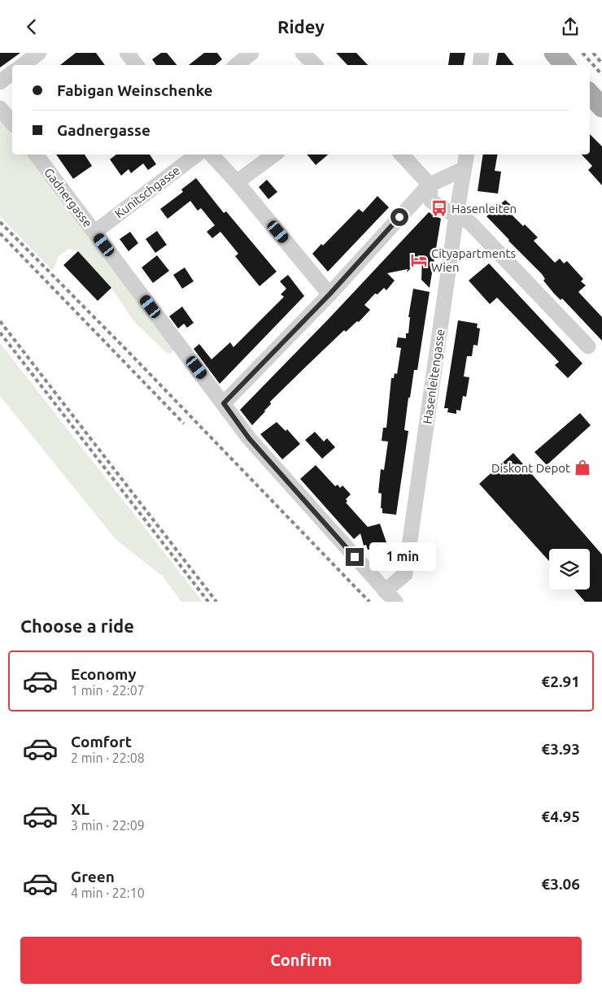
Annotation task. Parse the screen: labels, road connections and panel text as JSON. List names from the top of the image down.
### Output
{
  "streets": {
    "street": ["Kunitschgasse", "Gadnergasse", "Hasenleitengasse"]
  },
  "crossings": [
    ["Kunitschgasse", "Gadnergasse"],
    ["Gadnergasse", "Hasenleitengasse"]
  ],
  "places": {
    "bus stop": ["Hasenleiten"],
    "hotel": ["Cityapartments Wien"],
    "shop": ["Diskont Depot"]
  },
  "page": {
    "header": "Ridey",
    "banner": ["Fabigan Weinschenke", "Gadnergasse"],
    "bubble": "1 min",
    "heading": "Choose a ride",
    "list": [
      {
        "name": "Economy",
        "note": "1 min · 22:07",
        "value": "€2.91"
      },
      {
        "name": "Comfort",
        "note": "2 min · 22:08",
        "value": "€3.93"
      },
      {
        "name": "XL",
        "note": "3 min · 22:09",
        "value": "€4.95"
      },
      {
        "name": "Green",
        "note": "4 min · 22:10",
        "value": "€3.06"
      }
    ],
    "buttons": "Confirm"
  }
}
